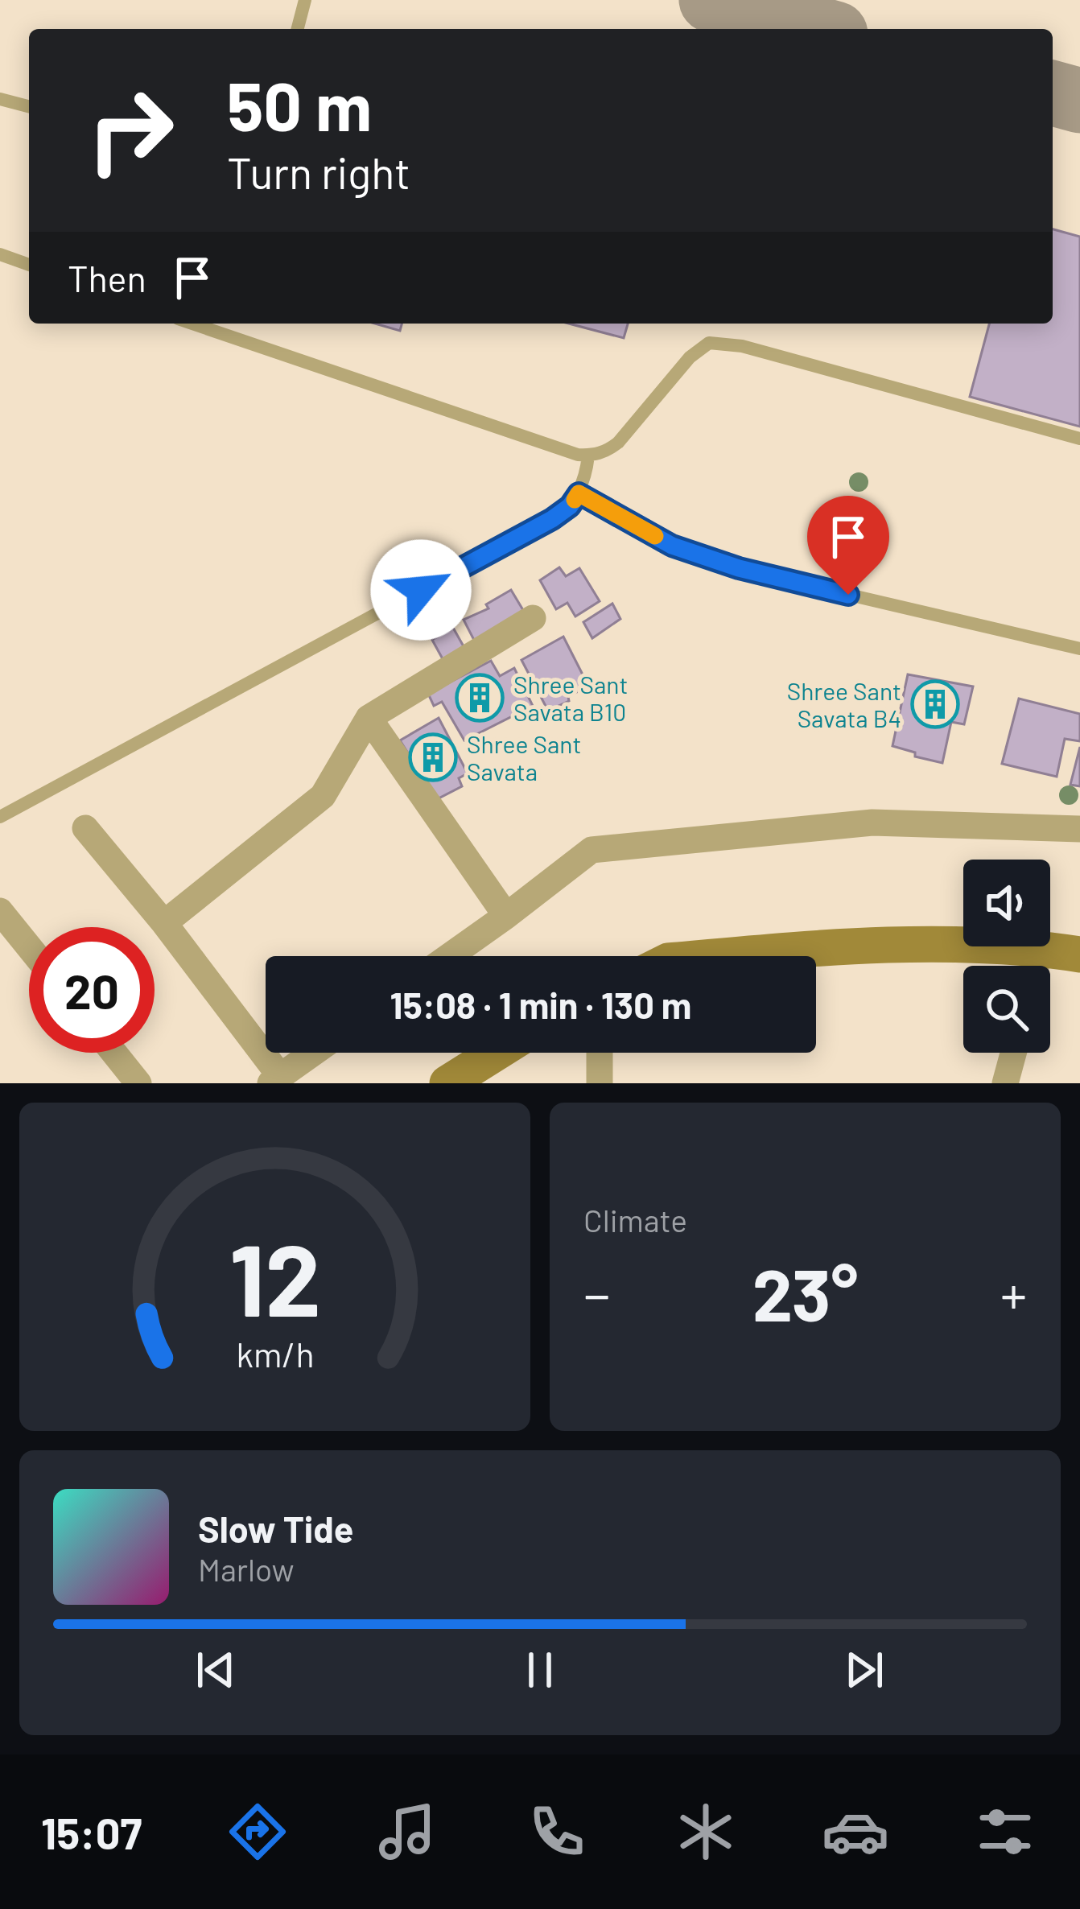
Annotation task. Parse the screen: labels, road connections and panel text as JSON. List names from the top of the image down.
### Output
{
  "places": {
    "building": ["Shree Sant Savata B10", "Shree Sant Savata B4", "Shree Sant Savata"]
  },
  "page": {
    "turn": ["50 m", "Turn right"],
    "then": "Then",
    "limit": "20",
    "trip": "15:08 · 1 min · 130 m",
    "tile": "Climate",
    "heat": ["−", "23°", "+"],
    "song": ["Slow Tide", "Marlow"],
    "tabs": "15:07",
    "gauge": ["12", "km/h"]
  }
}
